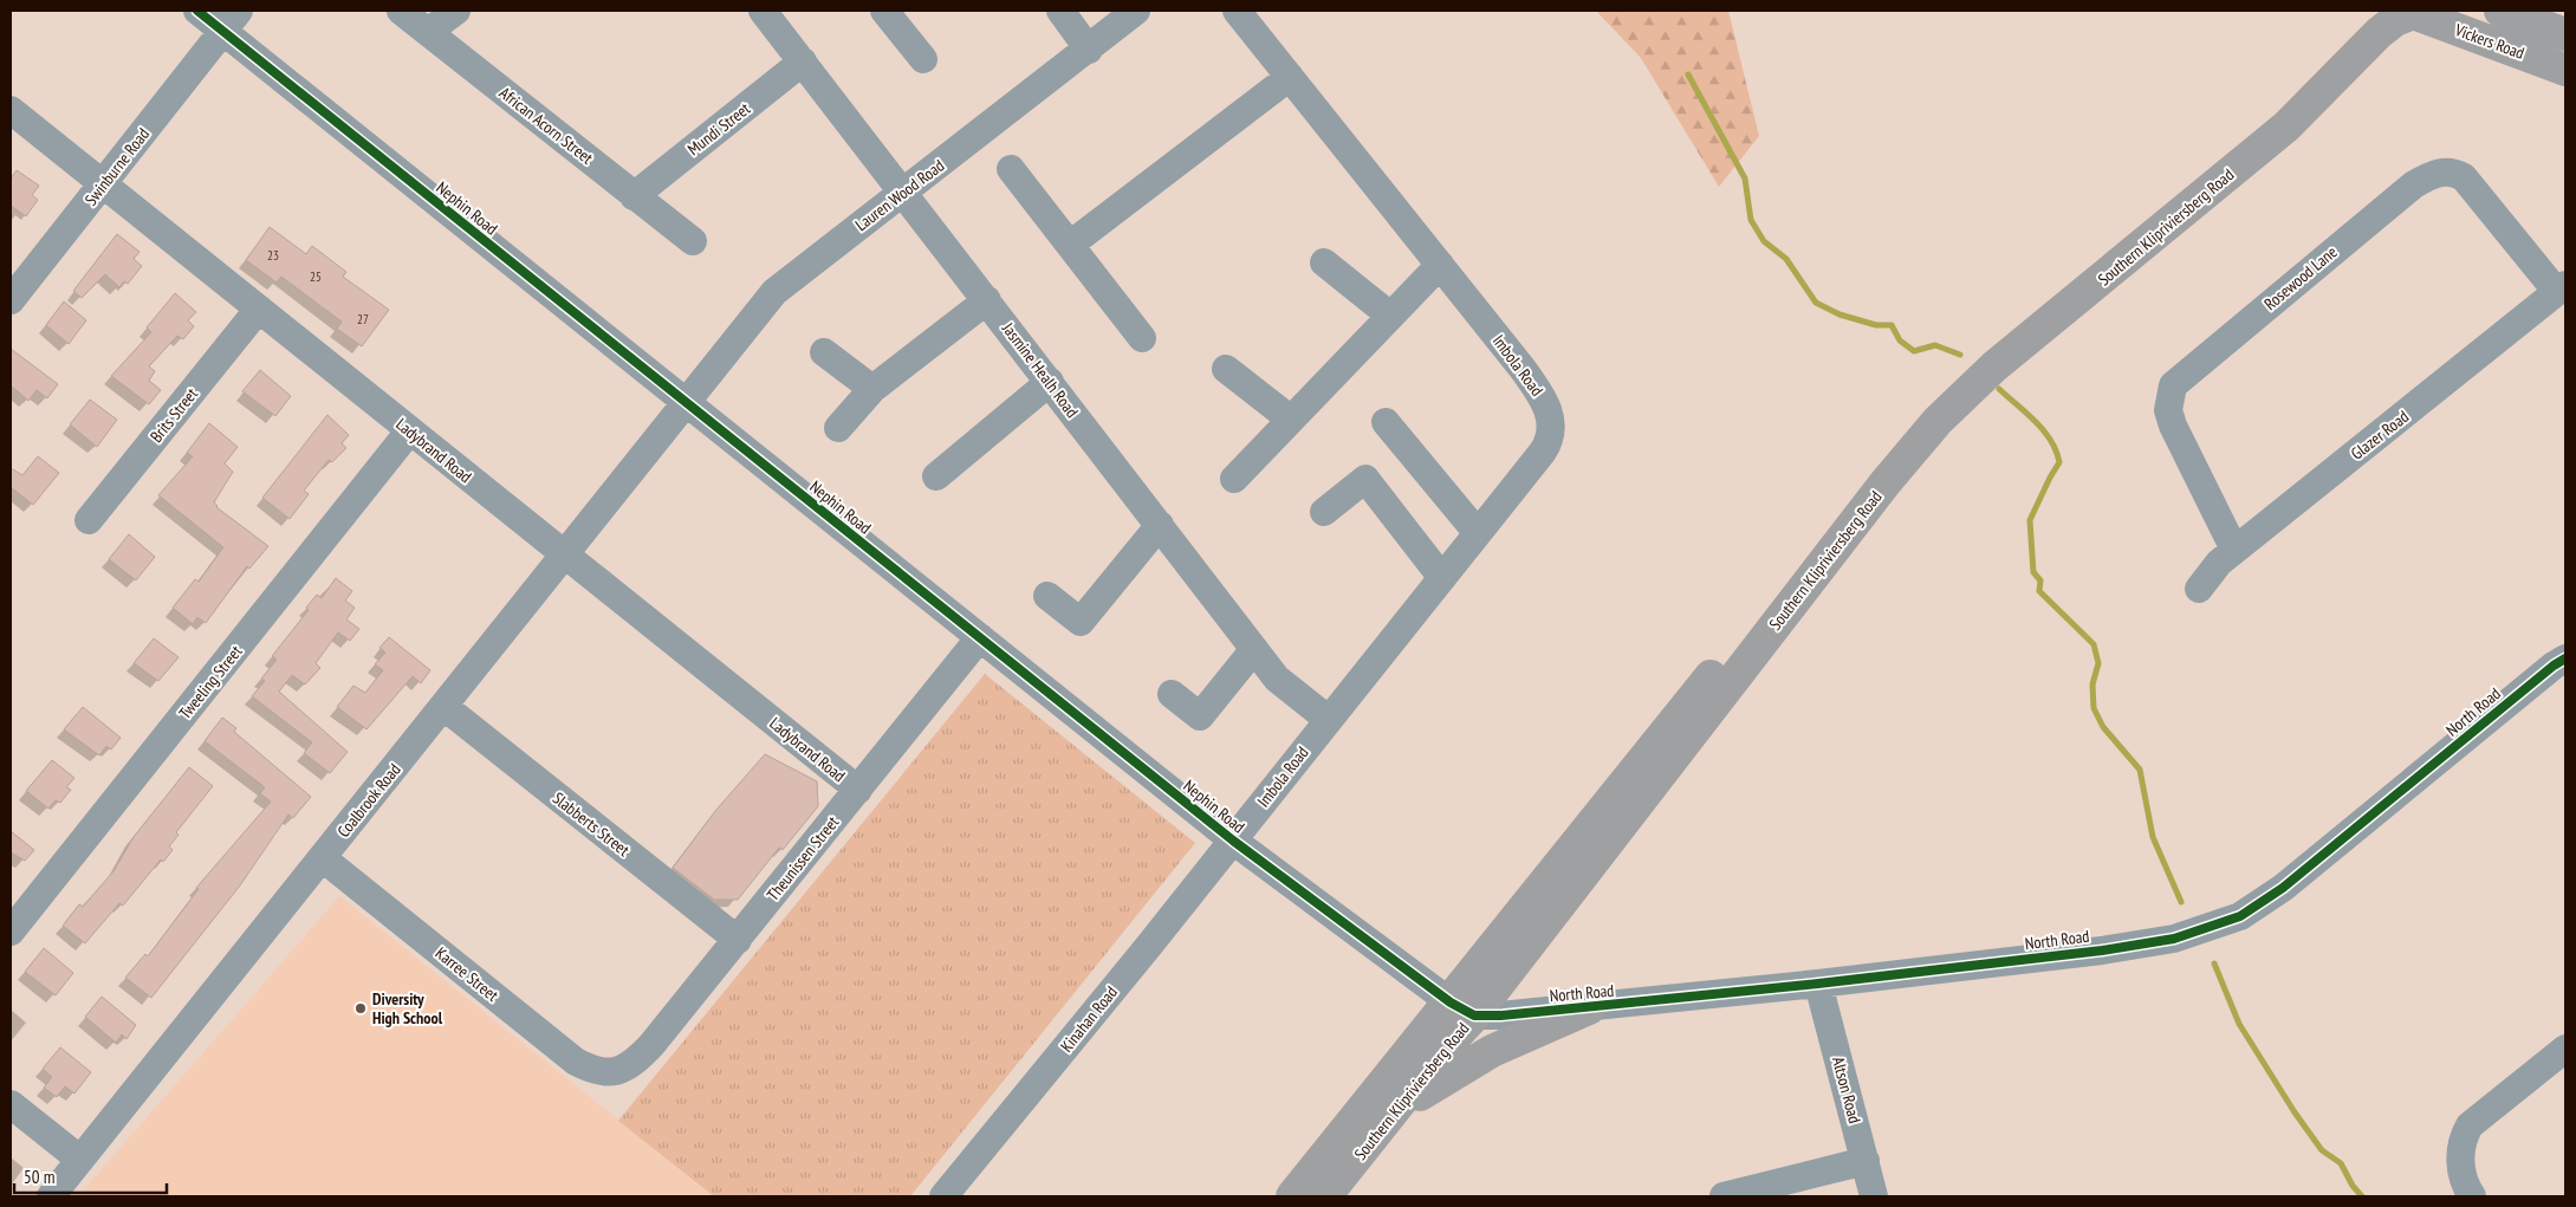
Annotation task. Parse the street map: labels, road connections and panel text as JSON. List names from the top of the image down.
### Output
{
  "streets": {
    "main road": ["Vickers Road", "Southern Klipriviersberg Road"],
    "street": [
      "African Acorn Street",
      "Mundi Street",
      "Swinburne Road",
      "Lauren Wood Road",
      "Nephin Road",
      "Rosewood Lane",
      "Imbola Road",
      "Jasmine Healh Road",
      "Brits Street",
      "Glazer Road",
      "Ladybrand Road",
      "Tweeling Street",
      "North Road",
      "Coalbrook Road",
      "Slabberts Street",
      "Theunissen Street",
      "Karree Street",
      "Kinahan Road",
      "Altson Road"
    ]
  },
  "crossings": [
    ["Vickers Road", "Southern Klipriviersberg Road"],
    ["African Acorn Street", "Mundi Street"],
    ["Mundi Street", "Jasmine Healh Road"],
    ["Swinburne Road", "Nephin Road"],
    ["Swinburne Road", "Ladybrand Road"],
    ["Lauren Wood Road", "Nephin Road"],
    ["Lauren Wood Road", "Jasmine Healh Road"],
    ["Lauren Wood Road", "Coalbrook Road"],
    ["Nephin Road", "Southern Klipriviersberg Road"],
    ["Nephin Road", "Imbola Road"],
    ["Nephin Road", "North Road"],
    ["Nephin Road", "Coalbrook Road"],
    ["Nephin Road", "Theunissen Street"],
    ["Nephin Road", "Kinahan Road"],
    ["Southern Klipriviersberg Road", "North Road"],
    ["Rosewood Lane", "Glazer Road"],
    ["Imbola Road", "Jasmine Healh Road"],
    ["Imbola Road", "Kinahan Road"],
    ["Brits Street", "Ladybrand Road"],
    ["Ladybrand Road", "Tweeling Street"],
    ["Ladybrand Road", "Coalbrook Road"],
    ["Ladybrand Road", "Theunissen Street"],
    ["North Road", "Altson Road"],
    ["Coalbrook Road", "Slabberts Street"],
    ["Coalbrook Road", "Karree Street"],
    ["Slabberts Street", "Theunissen Street"],
    ["Theunissen Street", "Karree Street"]
  ],
  "places": ["Diversity High School"],
  "house_numbers": ["23", "25", "27"],
  "scale_bar": "50 m"
}
